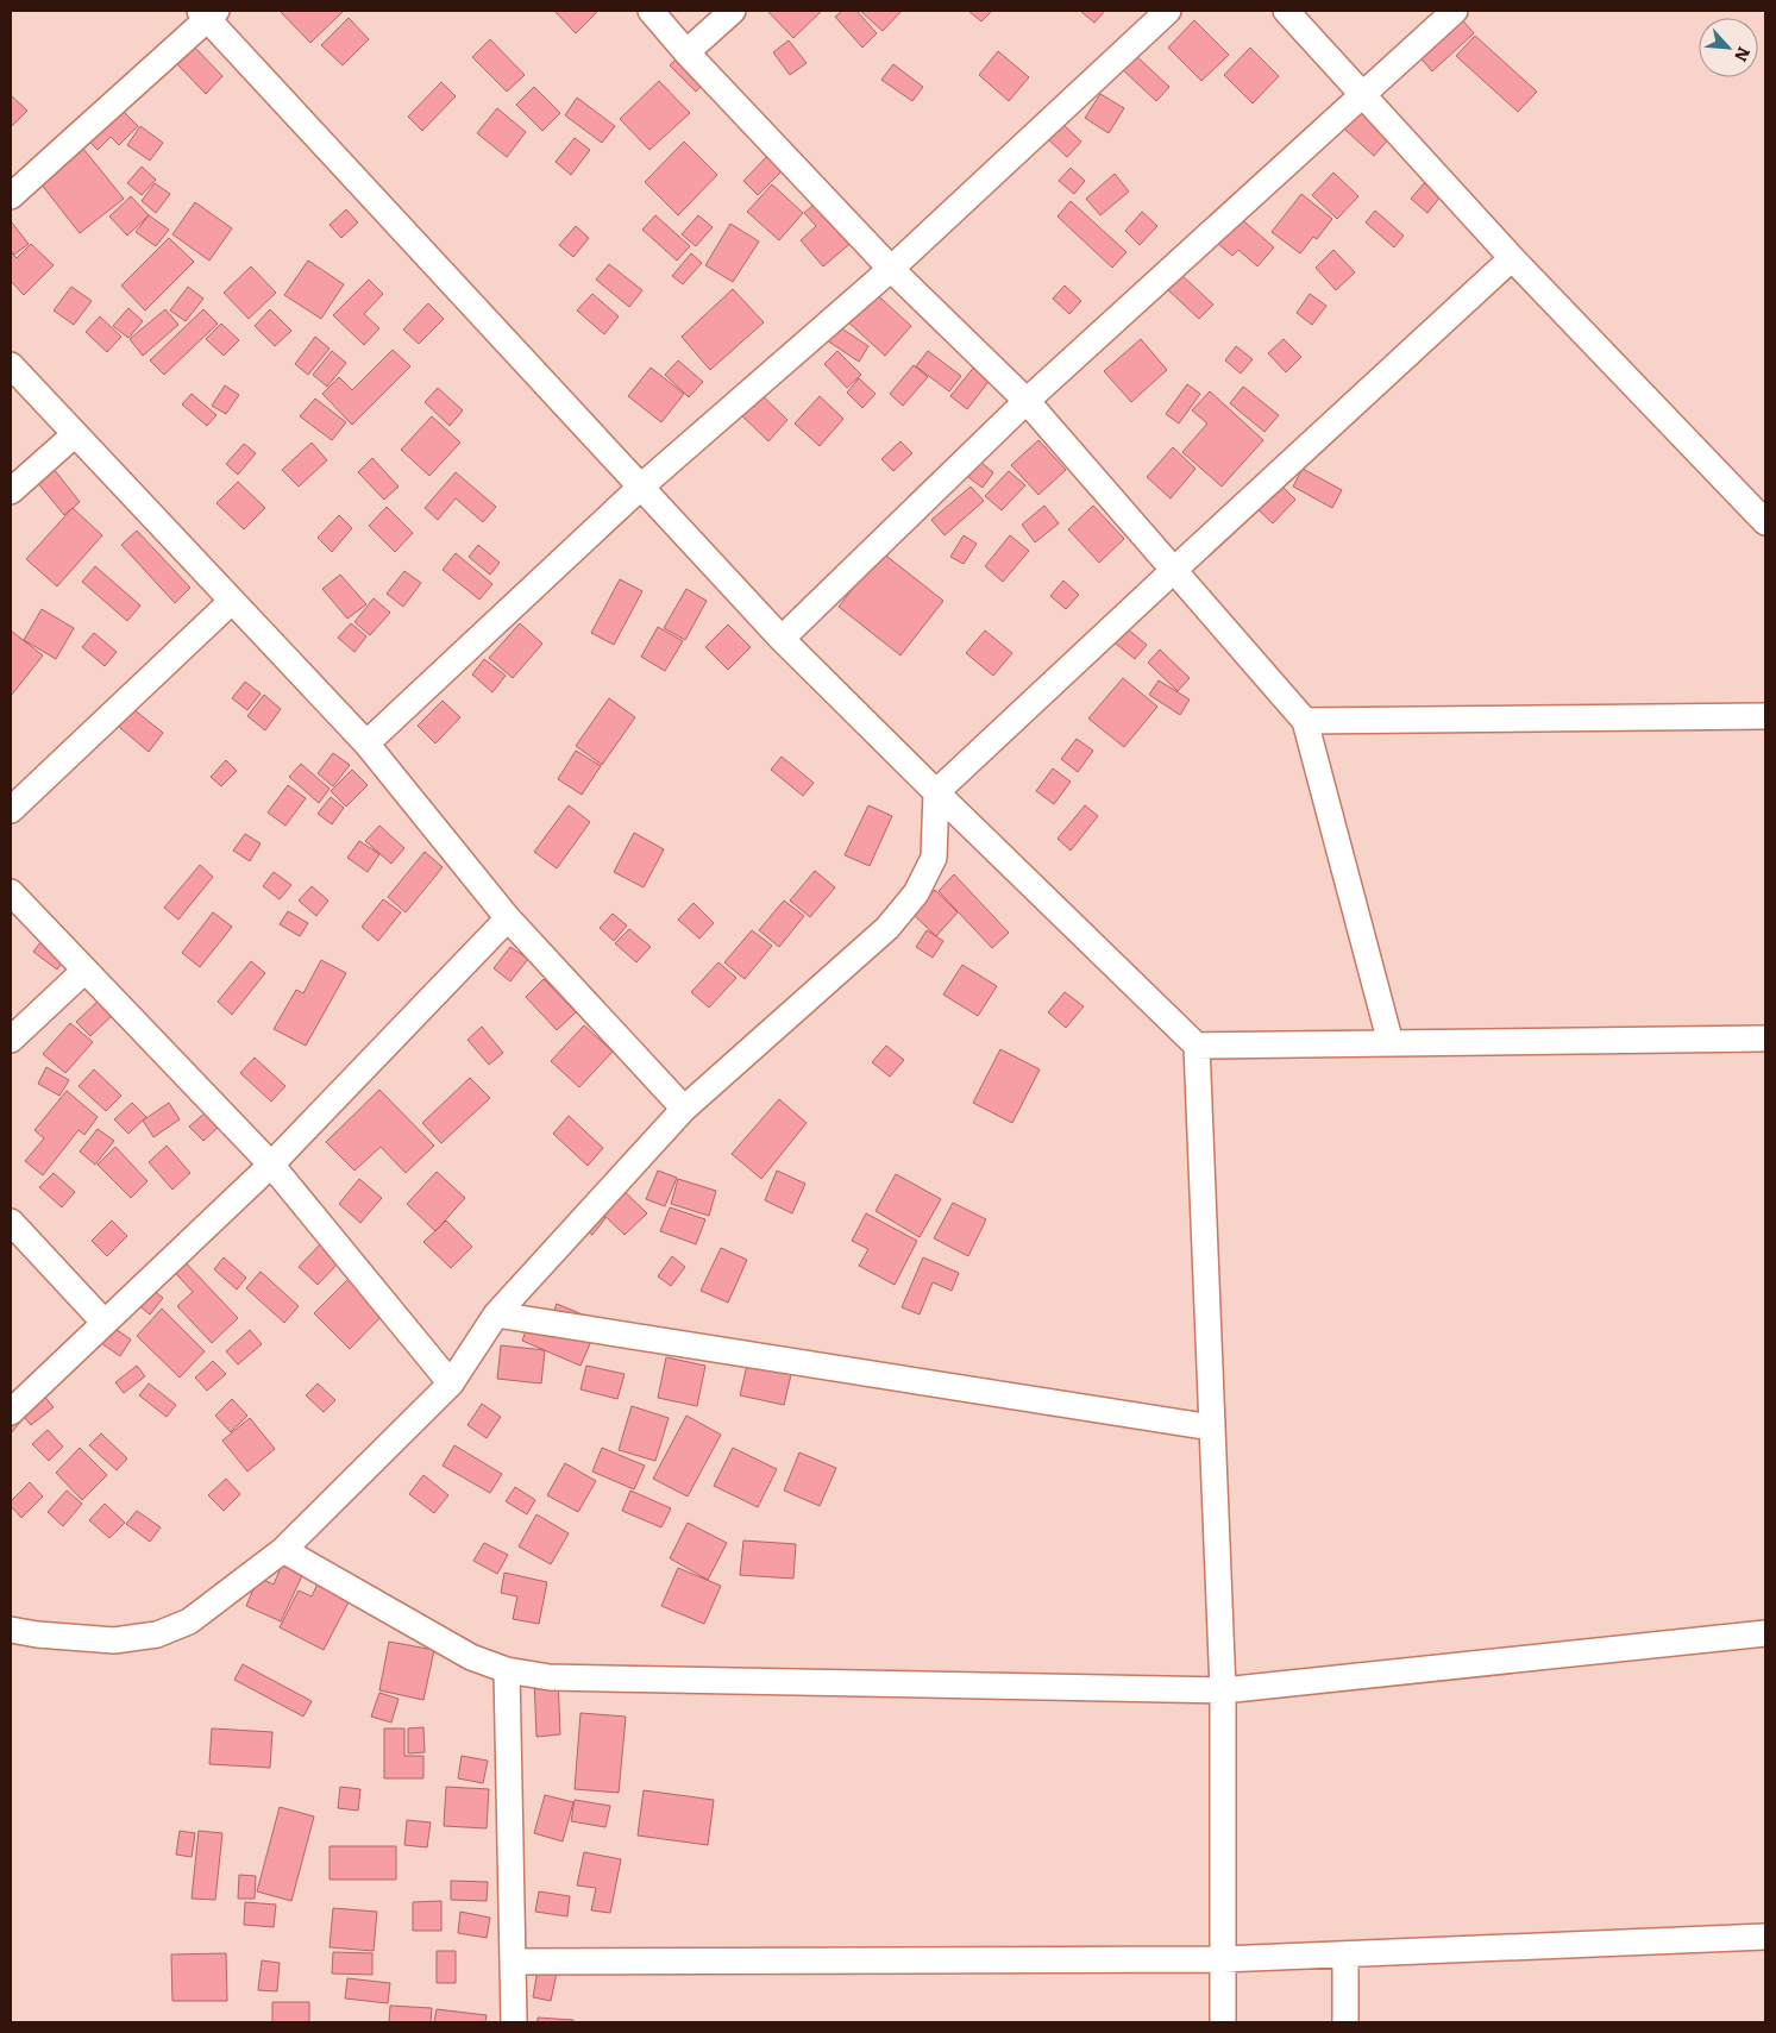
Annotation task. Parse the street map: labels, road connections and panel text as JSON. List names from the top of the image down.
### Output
{
  "north": "bottom right"
}
